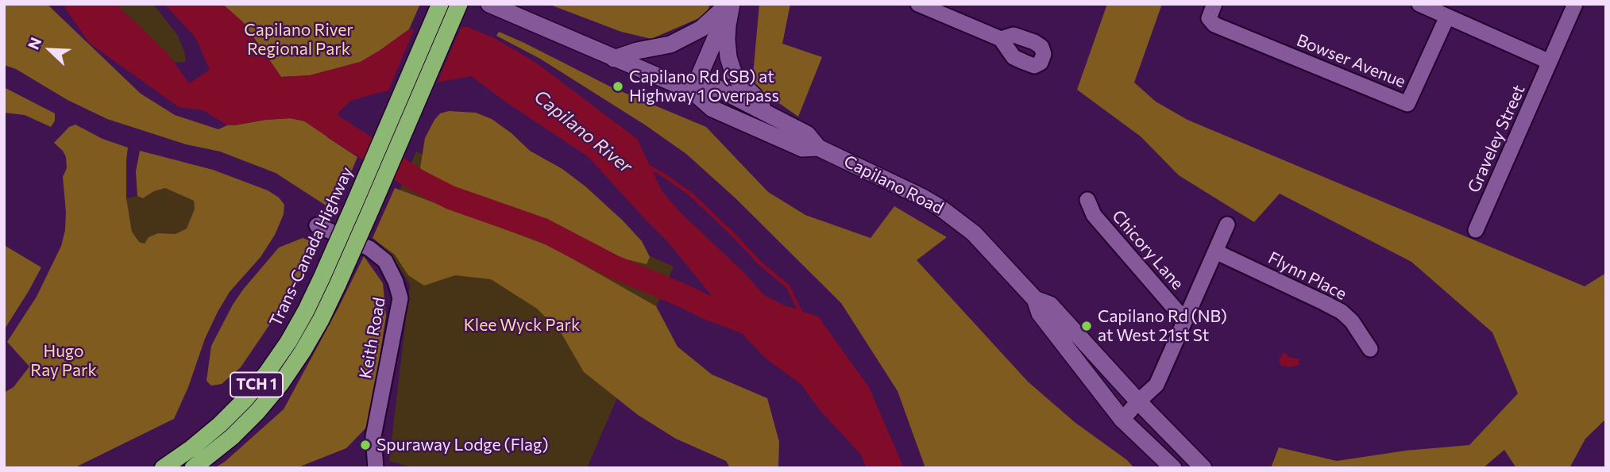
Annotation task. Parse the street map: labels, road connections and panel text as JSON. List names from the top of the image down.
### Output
{
  "streets": {
    "highway": ["Trans-Canada Highway", "TCH 1"],
    "main road": ["Capilano Road"],
    "street": [
      "Bowser Avenue",
      "Graveley Street",
      "Chicory Lane",
      "Flynn Place",
      "Keith Road"
    ]
  },
  "water": ["Capilano River"],
  "parks": ["Capilano River Regional Park", "Klee Wyck Park", "Hugo Ray Park"],
  "places": ["Capilano Rd (SB) at Highway 1 Overpass", "Capilano Rd (NB) at West 21st St", "Spuraway Lodge (Flag)"],
  "north": "top left"
}
